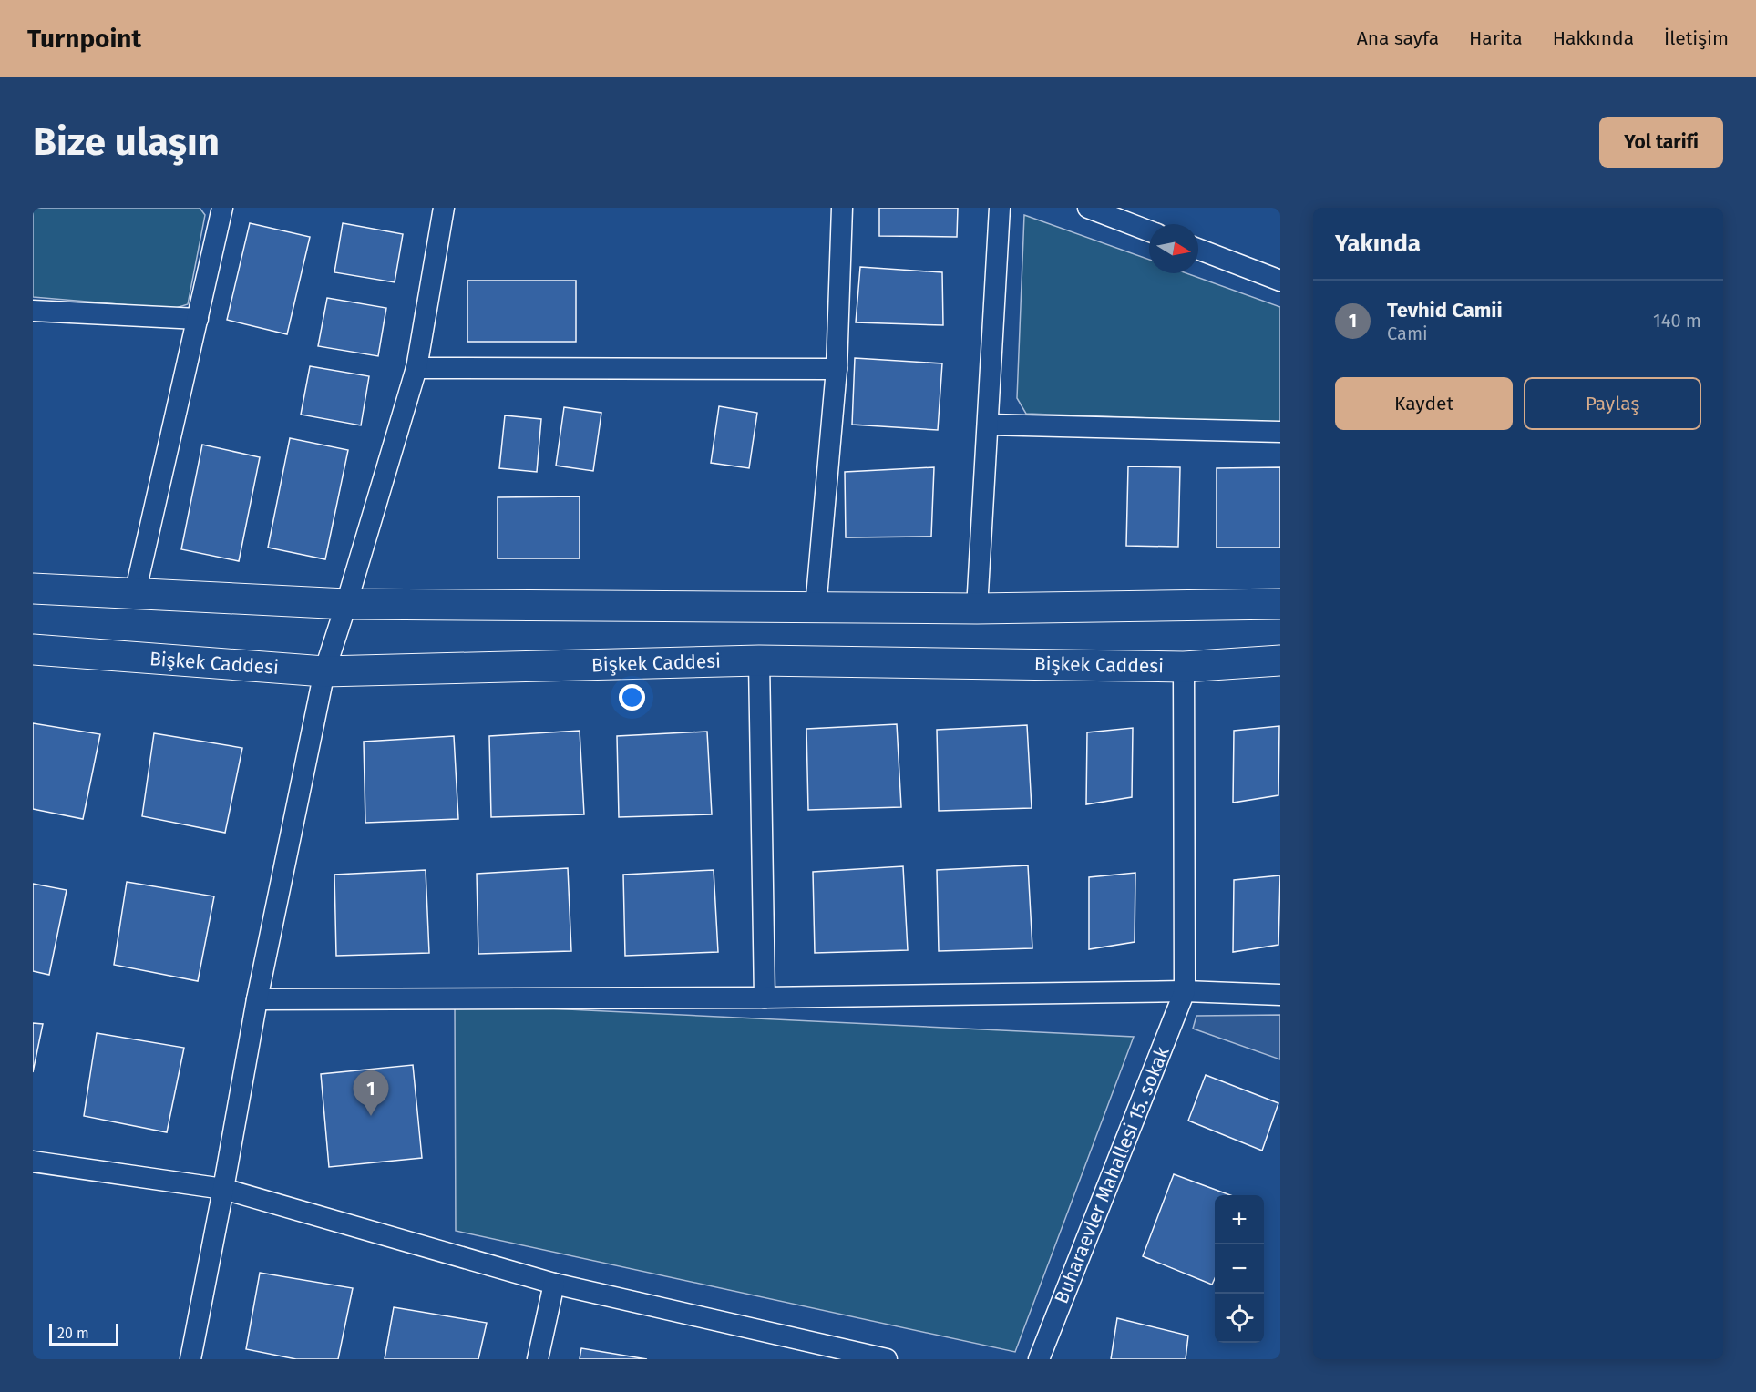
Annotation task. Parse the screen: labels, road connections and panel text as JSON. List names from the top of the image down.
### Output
{
  "streets": {
    "street": ["Bişkek Caddesi", "Buharaevler Mahallesi 15. sokak"]
  },
  "scale_bar": "20 m",
  "north": "right",
  "page": {
    "header": "Turnpoint",
    "nav": [
      "Ana sayfa",
      "Harita",
      "Hakkında",
      "İletişim"
    ],
    "buttons": [
      "Yol tarifi",
      ["Kaydet", "Paylaş"]
    ],
    "title": "Bize ulaşın",
    "heading": "Yakında",
    "list": [
      {
        "mark": "1",
        "name": "Tevhid Camii",
        "note": "Cami",
        "value": "140 m"
      }
    ],
    "pins": "1",
    "map_buttons": ["+", "−"],
    "scale": "20 m"
  }
}
